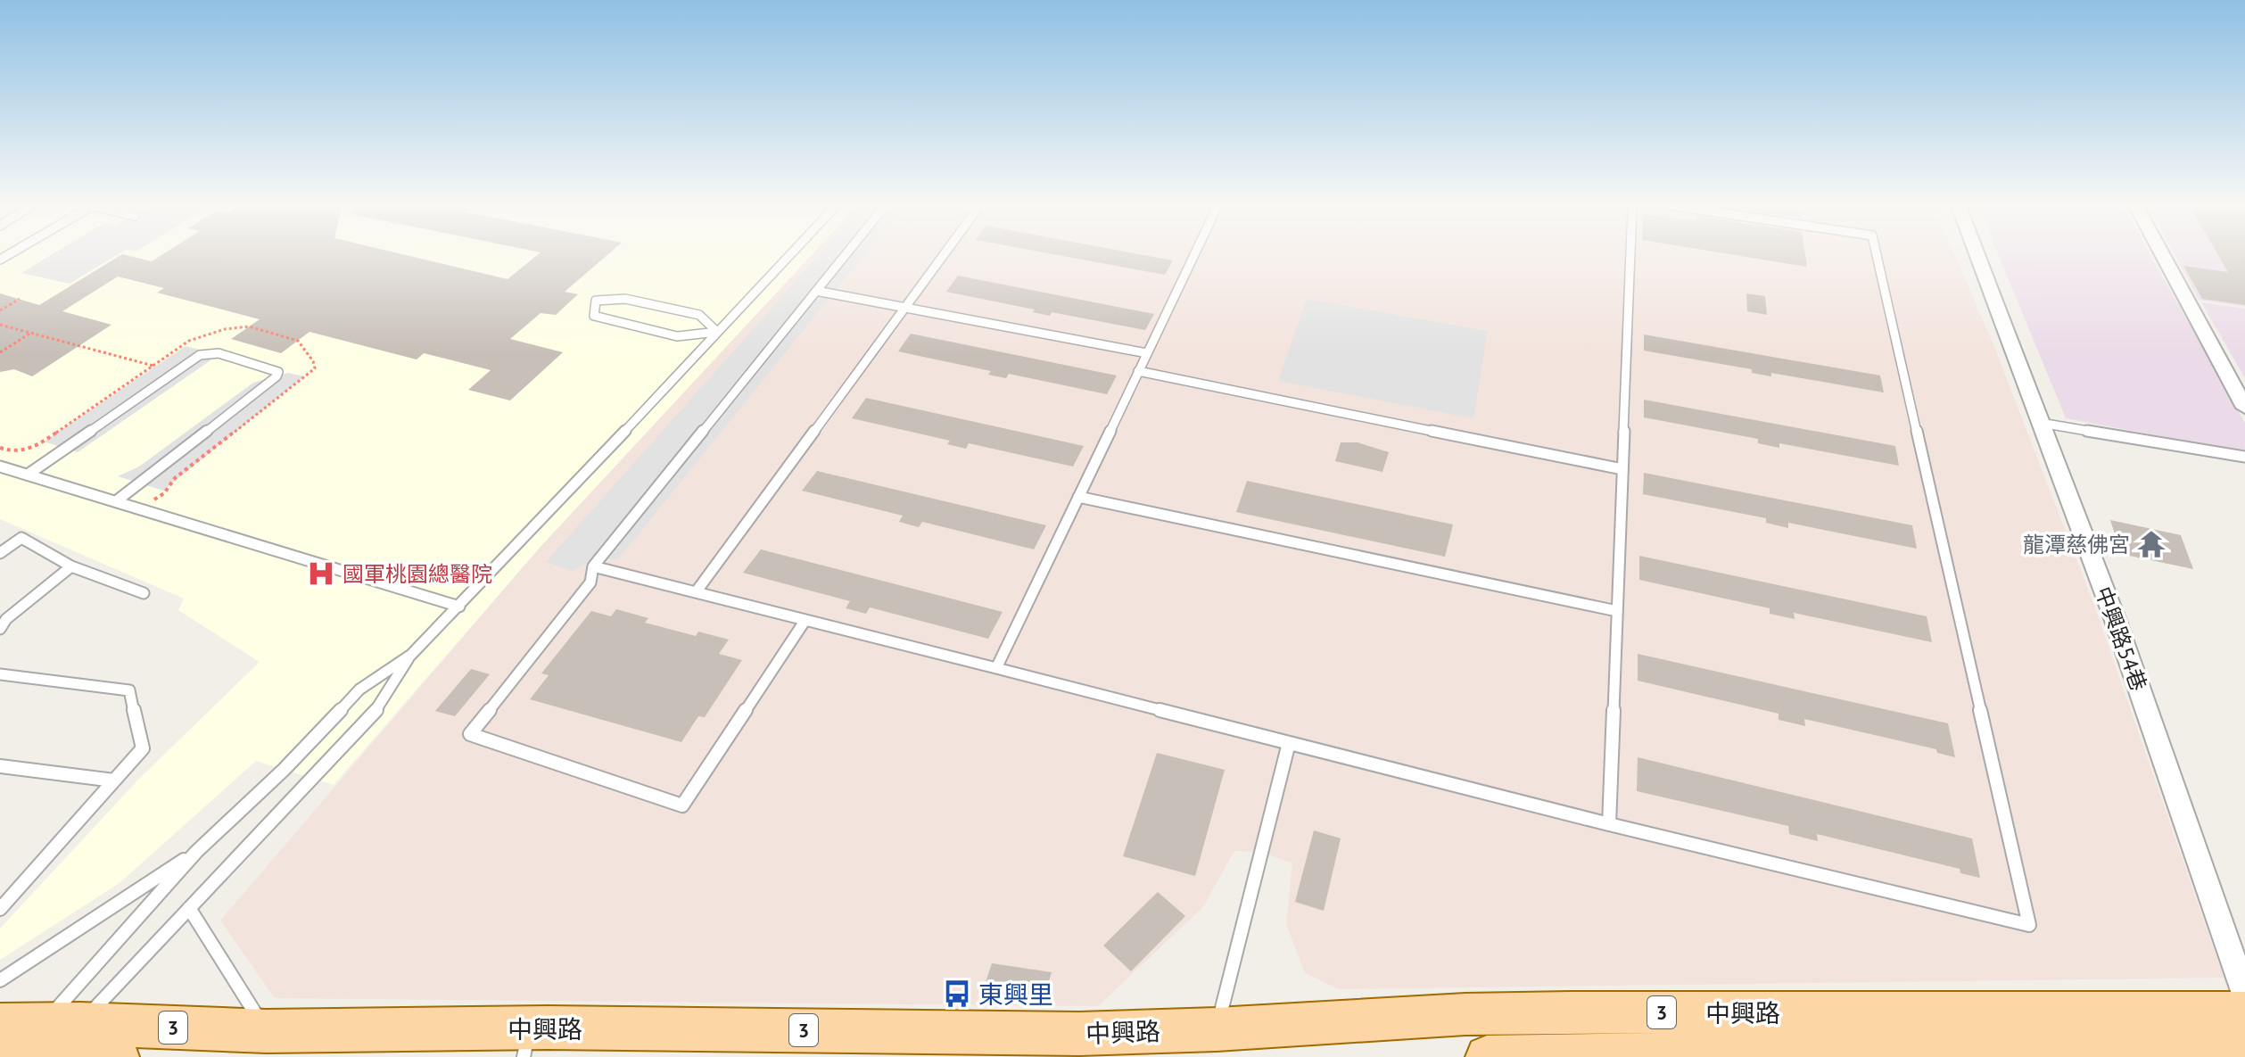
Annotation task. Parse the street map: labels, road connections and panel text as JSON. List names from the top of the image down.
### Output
{
  "streets": {
    "main road": ["3", "中興路"],
    "street": ["中興路54巷"]
  },
  "places": {
    "temple": ["龍潭慈佛宮"],
    "hospital": ["國軍桃園總醫院"],
    "bus stop": ["東興里"]
  }
}
